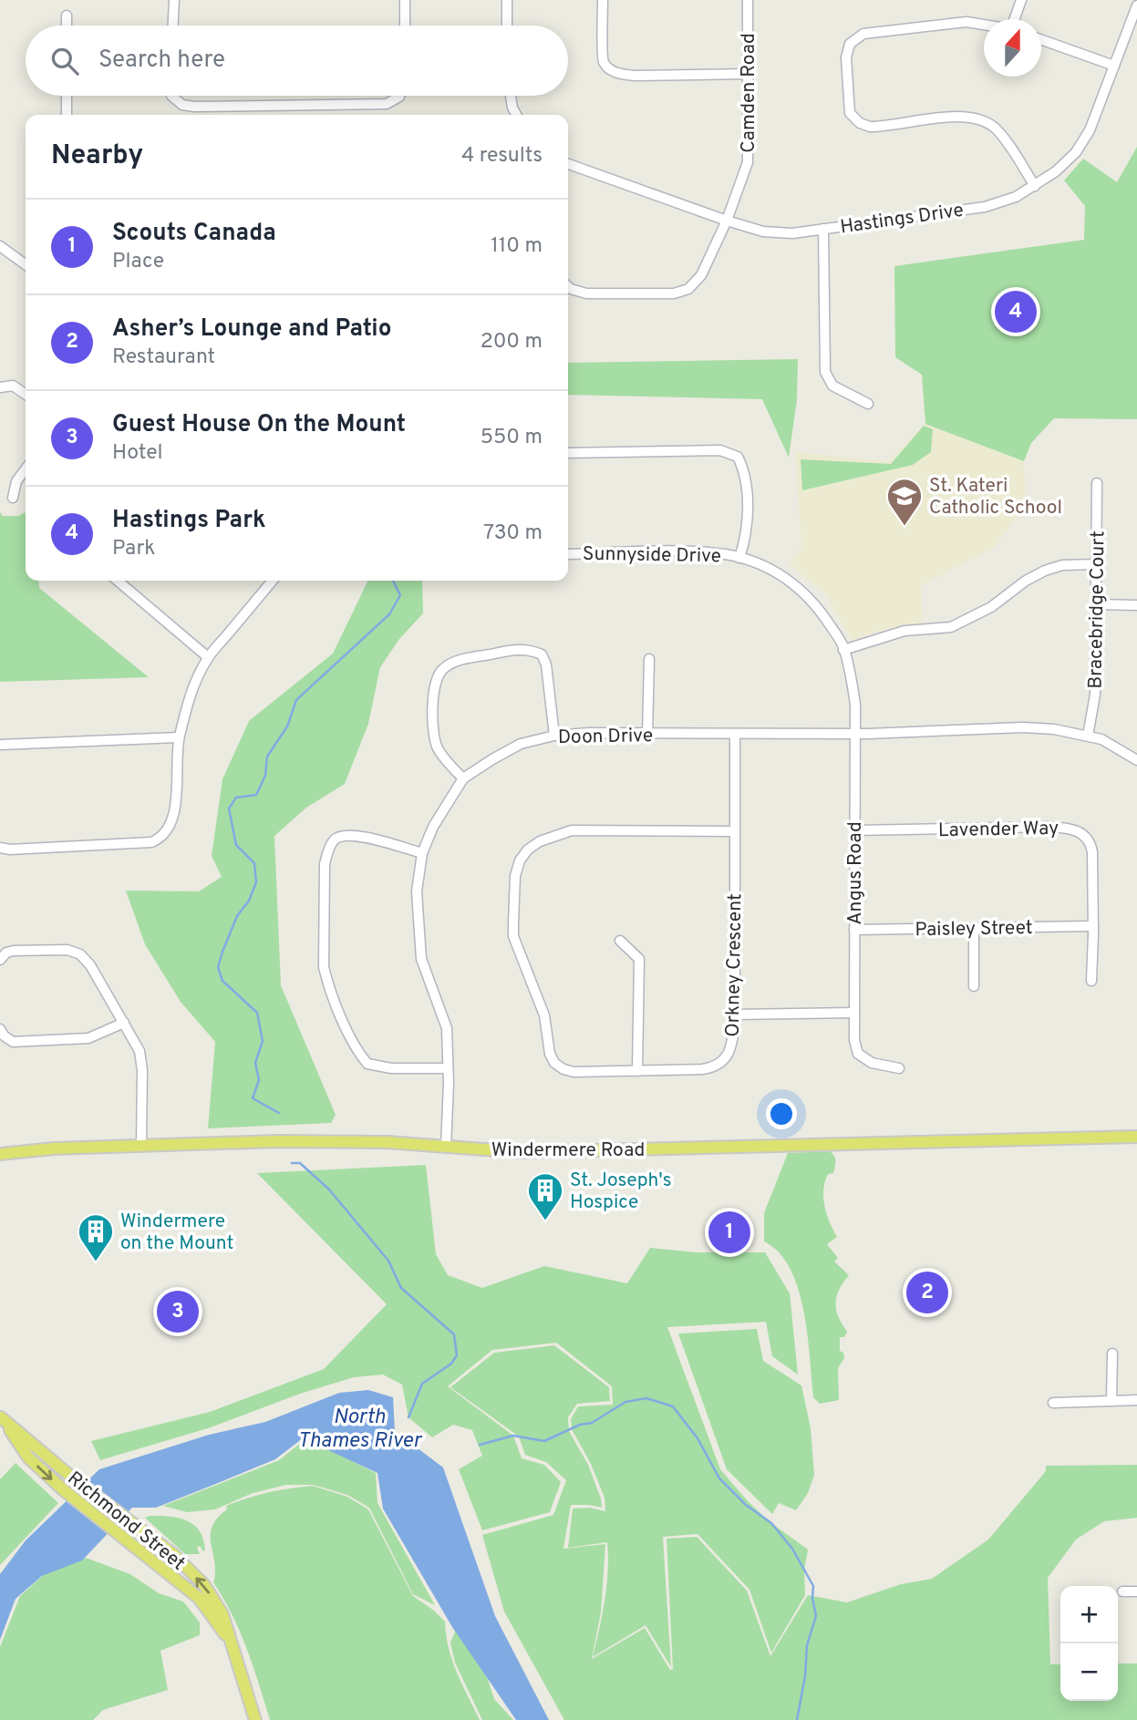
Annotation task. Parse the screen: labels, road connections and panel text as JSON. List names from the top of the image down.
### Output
{
  "streets": {
    "main road": ["Windermere Road", "Richmond Street"],
    "street": [
      "Camden Road",
      "Hastings Drive",
      "Sunnyside Drive",
      "Bracebridge Court",
      "Doon Drive",
      "Lavender Way",
      "Angus Road",
      "Paisley Street",
      "Orkney Crescent"
    ]
  },
  "crossings": [
    ["Camden Road", "Hastings Drive"],
    ["Sunnyside Drive", "Doon Drive"],
    ["Sunnyside Drive", "Angus Road"],
    ["Bracebridge Court", "Doon Drive"],
    ["Doon Drive", "Angus Road"],
    ["Doon Drive", "Orkney Crescent"],
    ["Doon Drive", "Windermere Road"],
    ["Lavender Way", "Angus Road"],
    ["Lavender Way", "Paisley Street"],
    ["Angus Road", "Paisley Street"]
  ],
  "water": ["North Thames River"],
  "places": {
    "school or university": ["St. Kateri Catholic School"],
    "building": ["St. Joseph's Hospice", "Windermere on the Mount"]
  },
  "north": "top",
  "page": {
    "search": "Search here",
    "heading": ["Nearby", "4 results"],
    "list": [
      {
        "mark": "1",
        "name": "Scouts Canada",
        "note": "Place",
        "value": "110 m"
      },
      {
        "mark": "2",
        "name": "Asher’s Lounge and Patio",
        "note": "Restaurant",
        "value": "200 m"
      },
      {
        "mark": "3",
        "name": "Guest House On the Mount",
        "note": "Hotel",
        "value": "550 m"
      },
      {
        "mark": "4",
        "name": "Hastings Park",
        "note": "Park",
        "value": "730 m"
      }
    ],
    "pins": [
      "4",
      "1",
      "2",
      "3"
    ],
    "map_buttons": ["+", "−"]
  }
}
